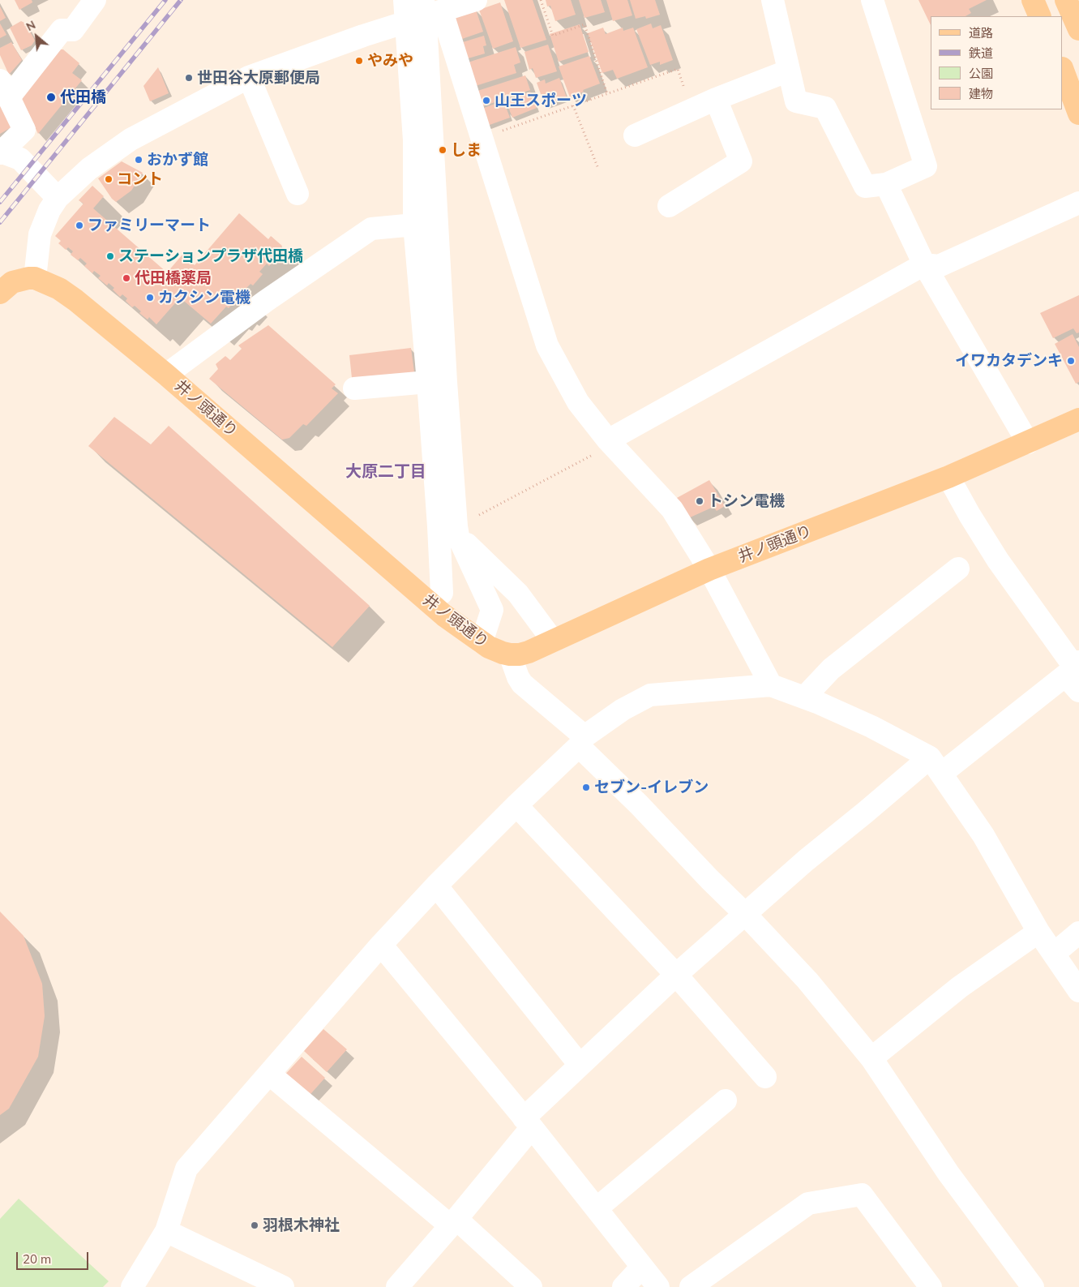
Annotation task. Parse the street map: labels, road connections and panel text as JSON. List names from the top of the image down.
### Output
{
  "streets": {
    "main road": ["井ノ頭通り"]
  },
  "districts": ["大原二丁目"],
  "places": [
    "やみや",
    "世田谷大原郵便局",
    "代田橋",
    "山王スポーツ",
    "しま",
    "おかず館",
    "コント",
    "ファミリーマート",
    "ステーションプラザ代田橋",
    "代田橋薬局",
    "カクシン電機",
    "イワカタデンキ",
    "トシン電機",
    "セブン-イレブン",
    "羽根木神社"
  ],
  "legend": [
    "道路",
    "鉄道",
    "公園",
    "建物"
  ],
  "scale_bar": "20 m",
  "north": "top left"
}
